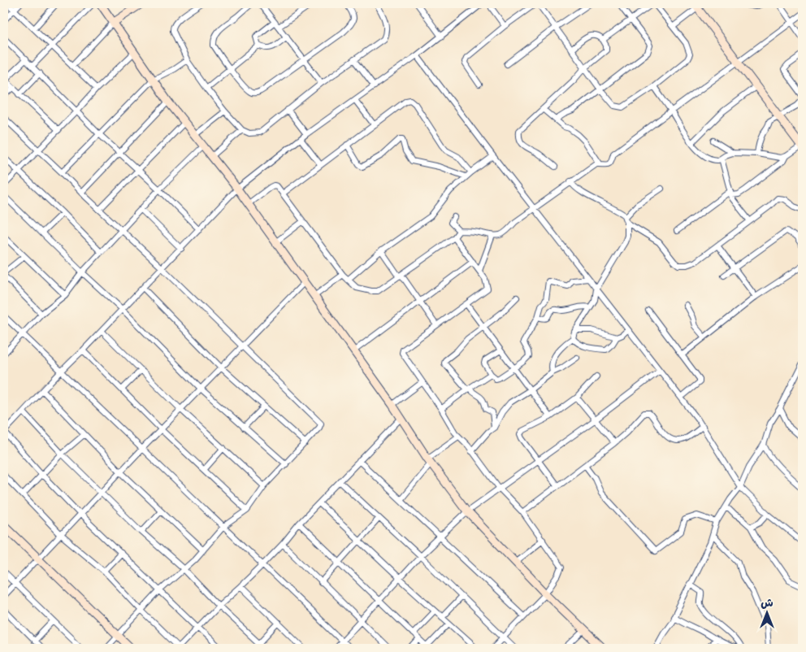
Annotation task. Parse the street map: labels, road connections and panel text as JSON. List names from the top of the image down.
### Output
{
  "north": "top"
}
